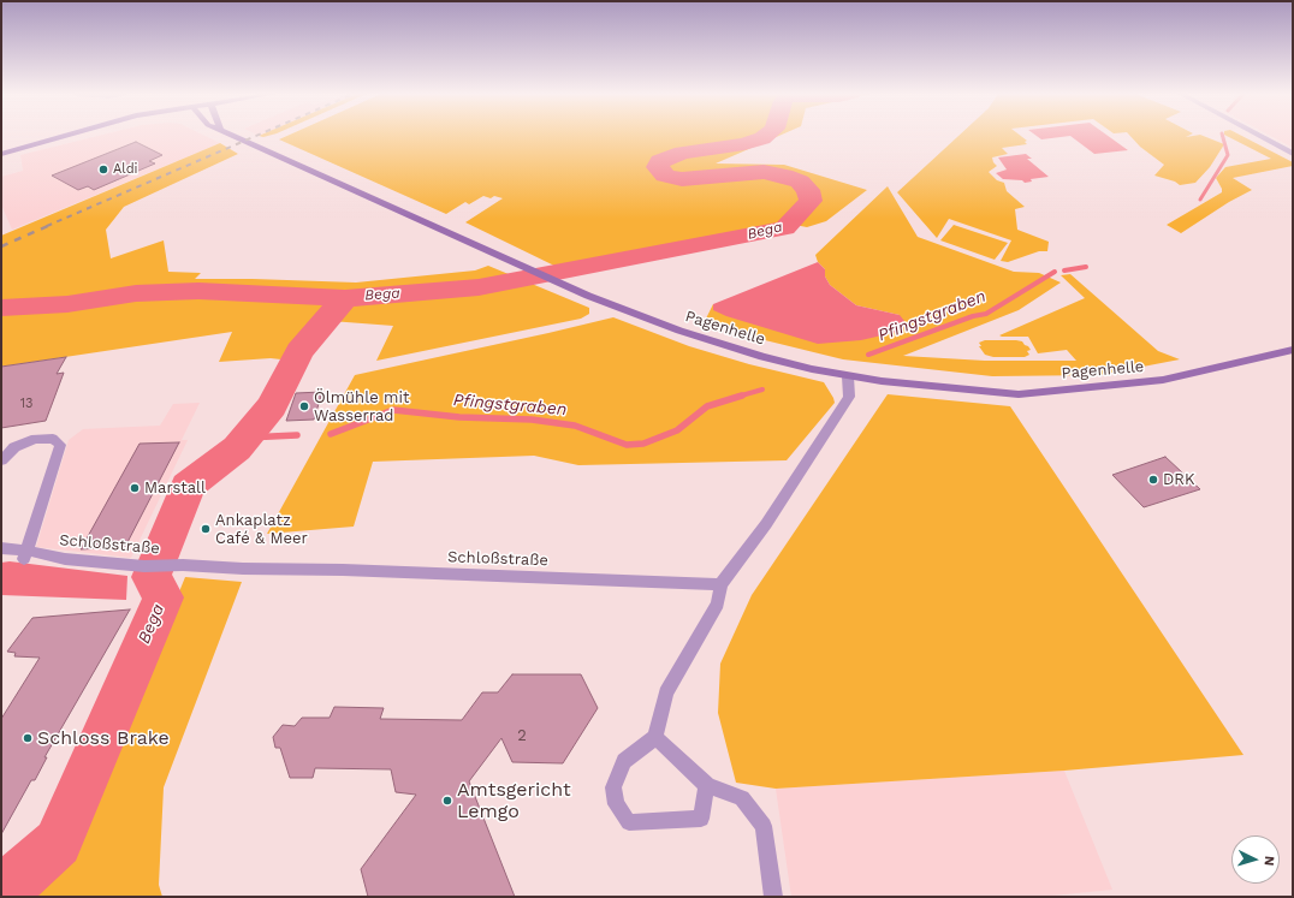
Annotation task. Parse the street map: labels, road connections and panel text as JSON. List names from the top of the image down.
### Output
{
  "streets": {
    "main road": ["Pagenhelle"],
    "street": ["Schloßstraße"]
  },
  "water": ["Bega", "Pfingstgraben"],
  "places": [
    "Aldi",
    "Ölmühle mit Wasserrad",
    "DRK",
    "Marstall",
    "Ankaplatz Café & Meer",
    "Schloss Brake",
    "Amtsgericht Lemgo"
  ],
  "house_numbers": ["13", "2"],
  "north": "right"
}
